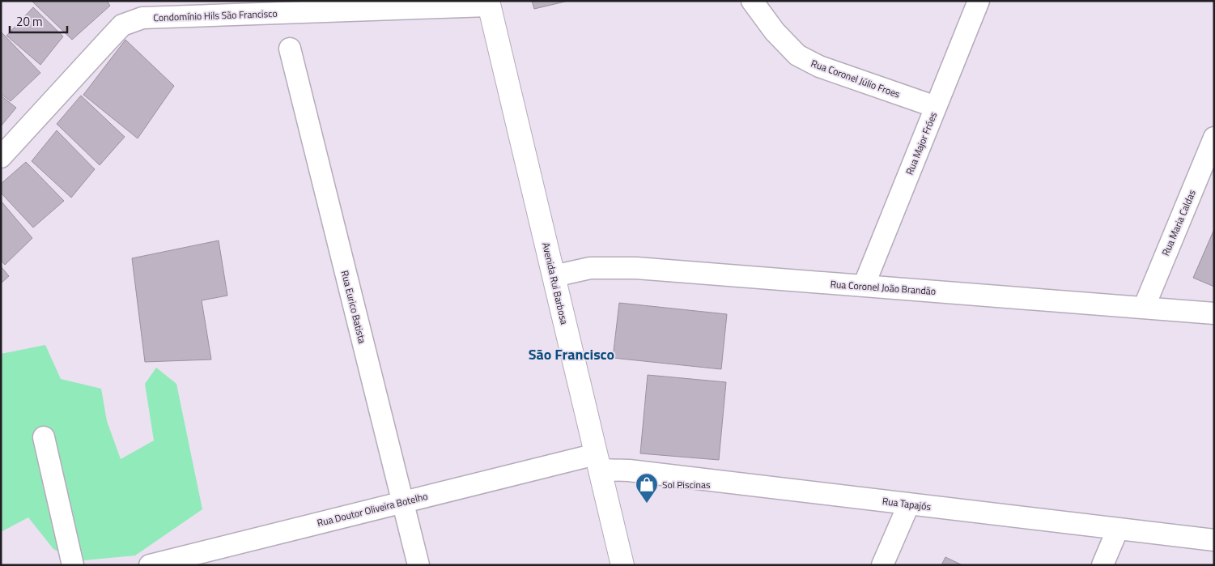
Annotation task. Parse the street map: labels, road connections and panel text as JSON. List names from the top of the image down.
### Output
{
  "streets": {
    "main road": ["Avenida Rui Barbosa"],
    "street": [
      "Condomínio Hils São Francisco",
      "Rua Coronel Júlio Froes",
      "Rua Major Fróes",
      "Rua Maria Caldas",
      "Rua Coronel João Brandão",
      "Rua Eurico Batista",
      "Rua Tapajós",
      "Rua Doutor Oliveira Botelho"
    ]
  },
  "crossings": [
    ["Condomínio Hils São Francisco", "Avenida Rui Barbosa"],
    ["Rua Coronel Júlio Froes", "Rua Major Fróes"],
    ["Rua Major Fróes", "Rua Coronel João Brandão"],
    ["Rua Maria Caldas", "Rua Coronel João Brandão"],
    ["Avenida Rui Barbosa", "Rua Coronel João Brandão"],
    ["Avenida Rui Barbosa", "Rua Tapajós"],
    ["Avenida Rui Barbosa", "Rua Doutor Oliveira Botelho"],
    ["Rua Eurico Batista", "Rua Doutor Oliveira Botelho"],
    ["Rua Tapajós", "Rua Doutor Oliveira Botelho"]
  ],
  "districts": ["São Francisco"],
  "places": {
    "shop": ["Sol Piscinas"]
  },
  "scale_bar": "20 m"
}
